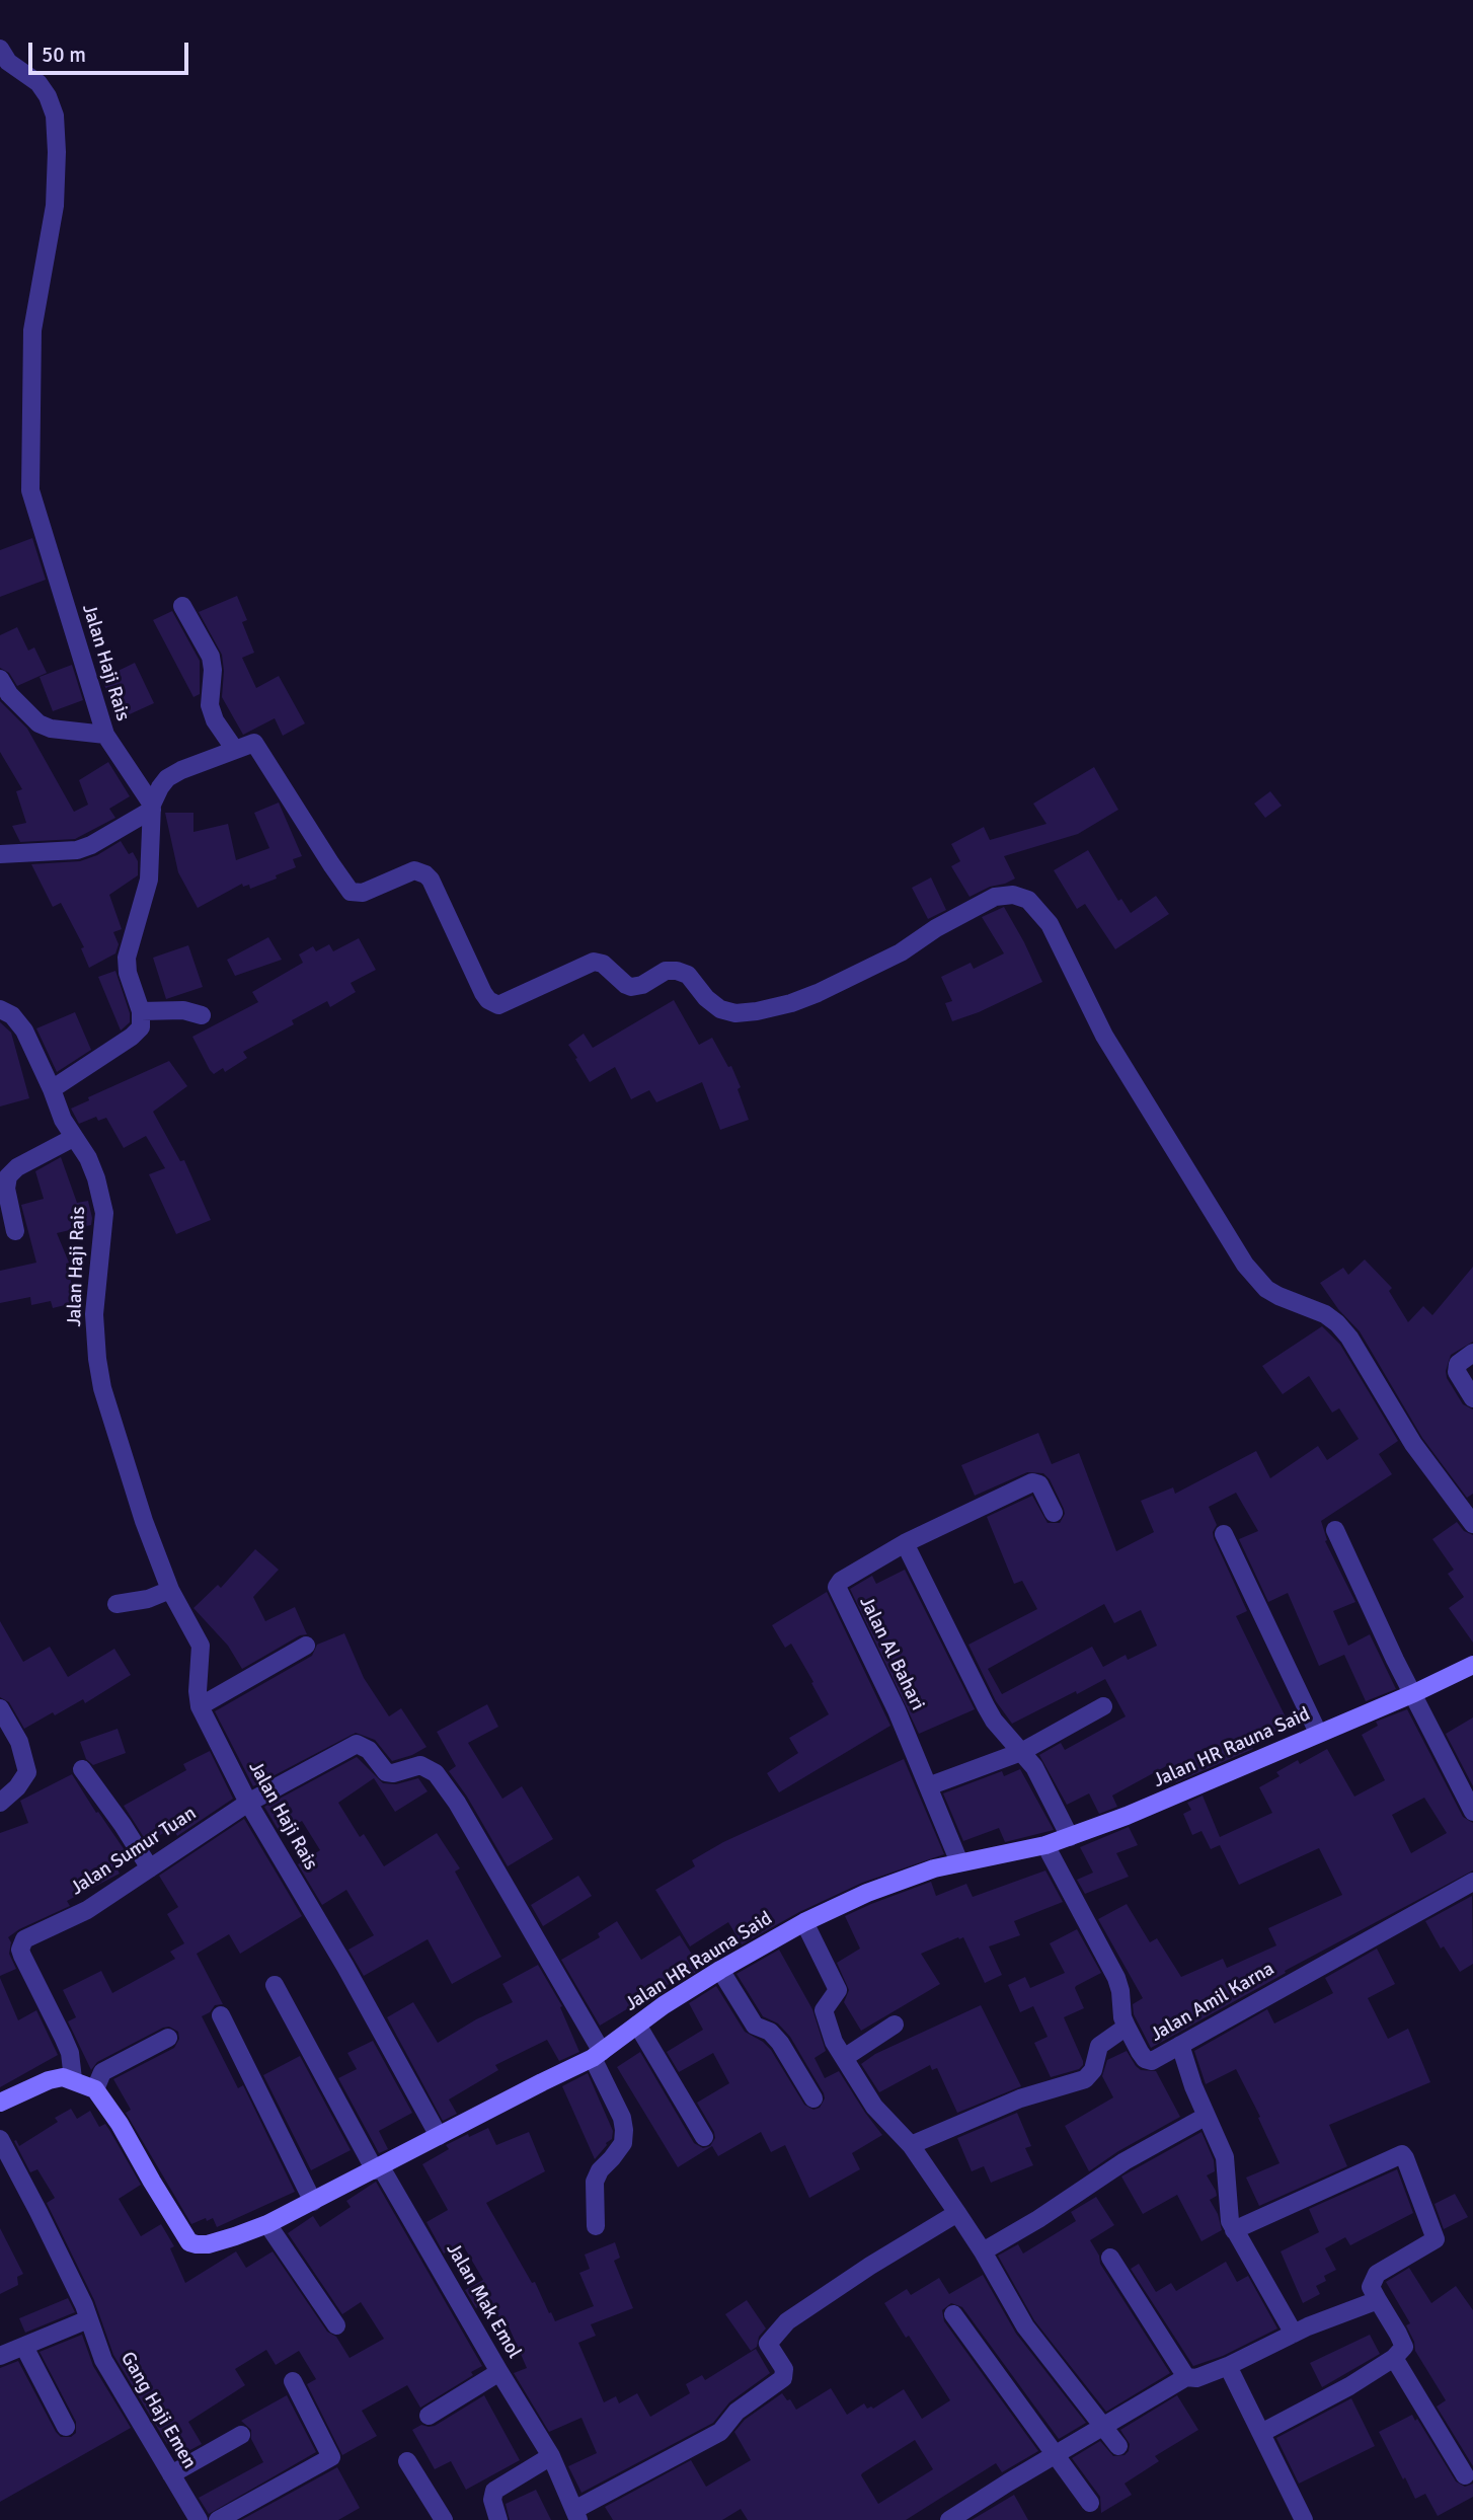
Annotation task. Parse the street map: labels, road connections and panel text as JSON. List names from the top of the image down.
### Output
{
  "streets": {
    "main road": ["Jalan HR Rauna Said"],
    "street": [
      "Jalan Haji Rais",
      "Jalan Al Bahari",
      "Jalan Sumur Tuan",
      "Jalan Amil Karna",
      "Jalan Mak Emol",
      "Gang Haji Emen"
    ]
  },
  "crossings": [
    ["Jalan Haji Rais", "Jalan HR Rauna Said"],
    ["Jalan Haji Rais", "Jalan Sumur Tuan"],
    ["Jalan Al Bahari", "Jalan HR Rauna Said"],
    ["Jalan HR Rauna Said", "Jalan Sumur Tuan"],
    ["Jalan HR Rauna Said", "Jalan Amil Karna"],
    ["Jalan HR Rauna Said", "Jalan Mak Emol"]
  ],
  "scale_bar": "50 m"
}
